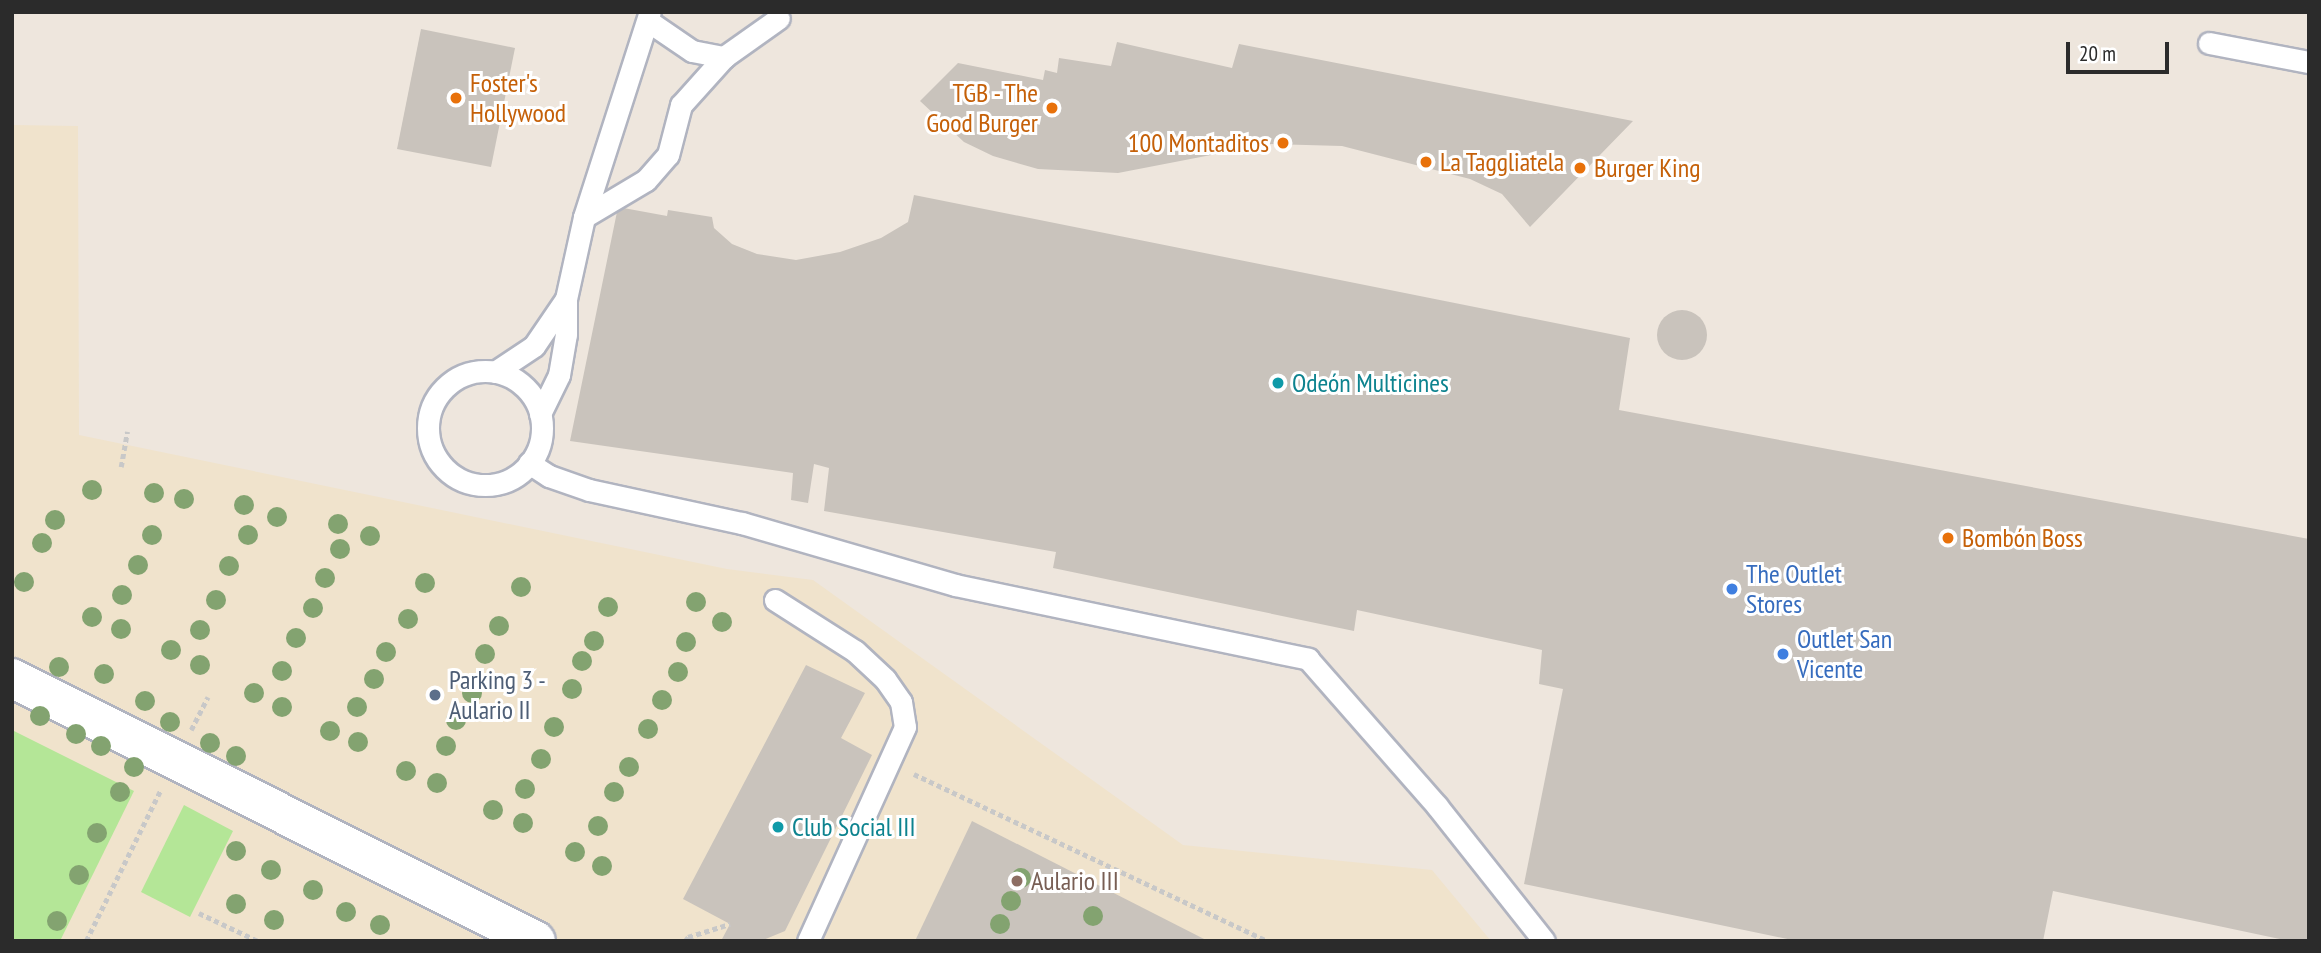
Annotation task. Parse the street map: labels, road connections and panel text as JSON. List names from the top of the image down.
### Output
{
  "places": [
    "Foster's Hollywood",
    "TGB - The Good Burger",
    "100 Montaditos",
    "La Taggliatela",
    "Burger King",
    "Odeón Multicines",
    "Bombón Boss",
    "The Outlet Stores",
    "Outlet San Vicente",
    "Parking 3 - Aulario II",
    "Club Social III",
    "Aulario III"
  ],
  "scale_bar": "20 m"
}
